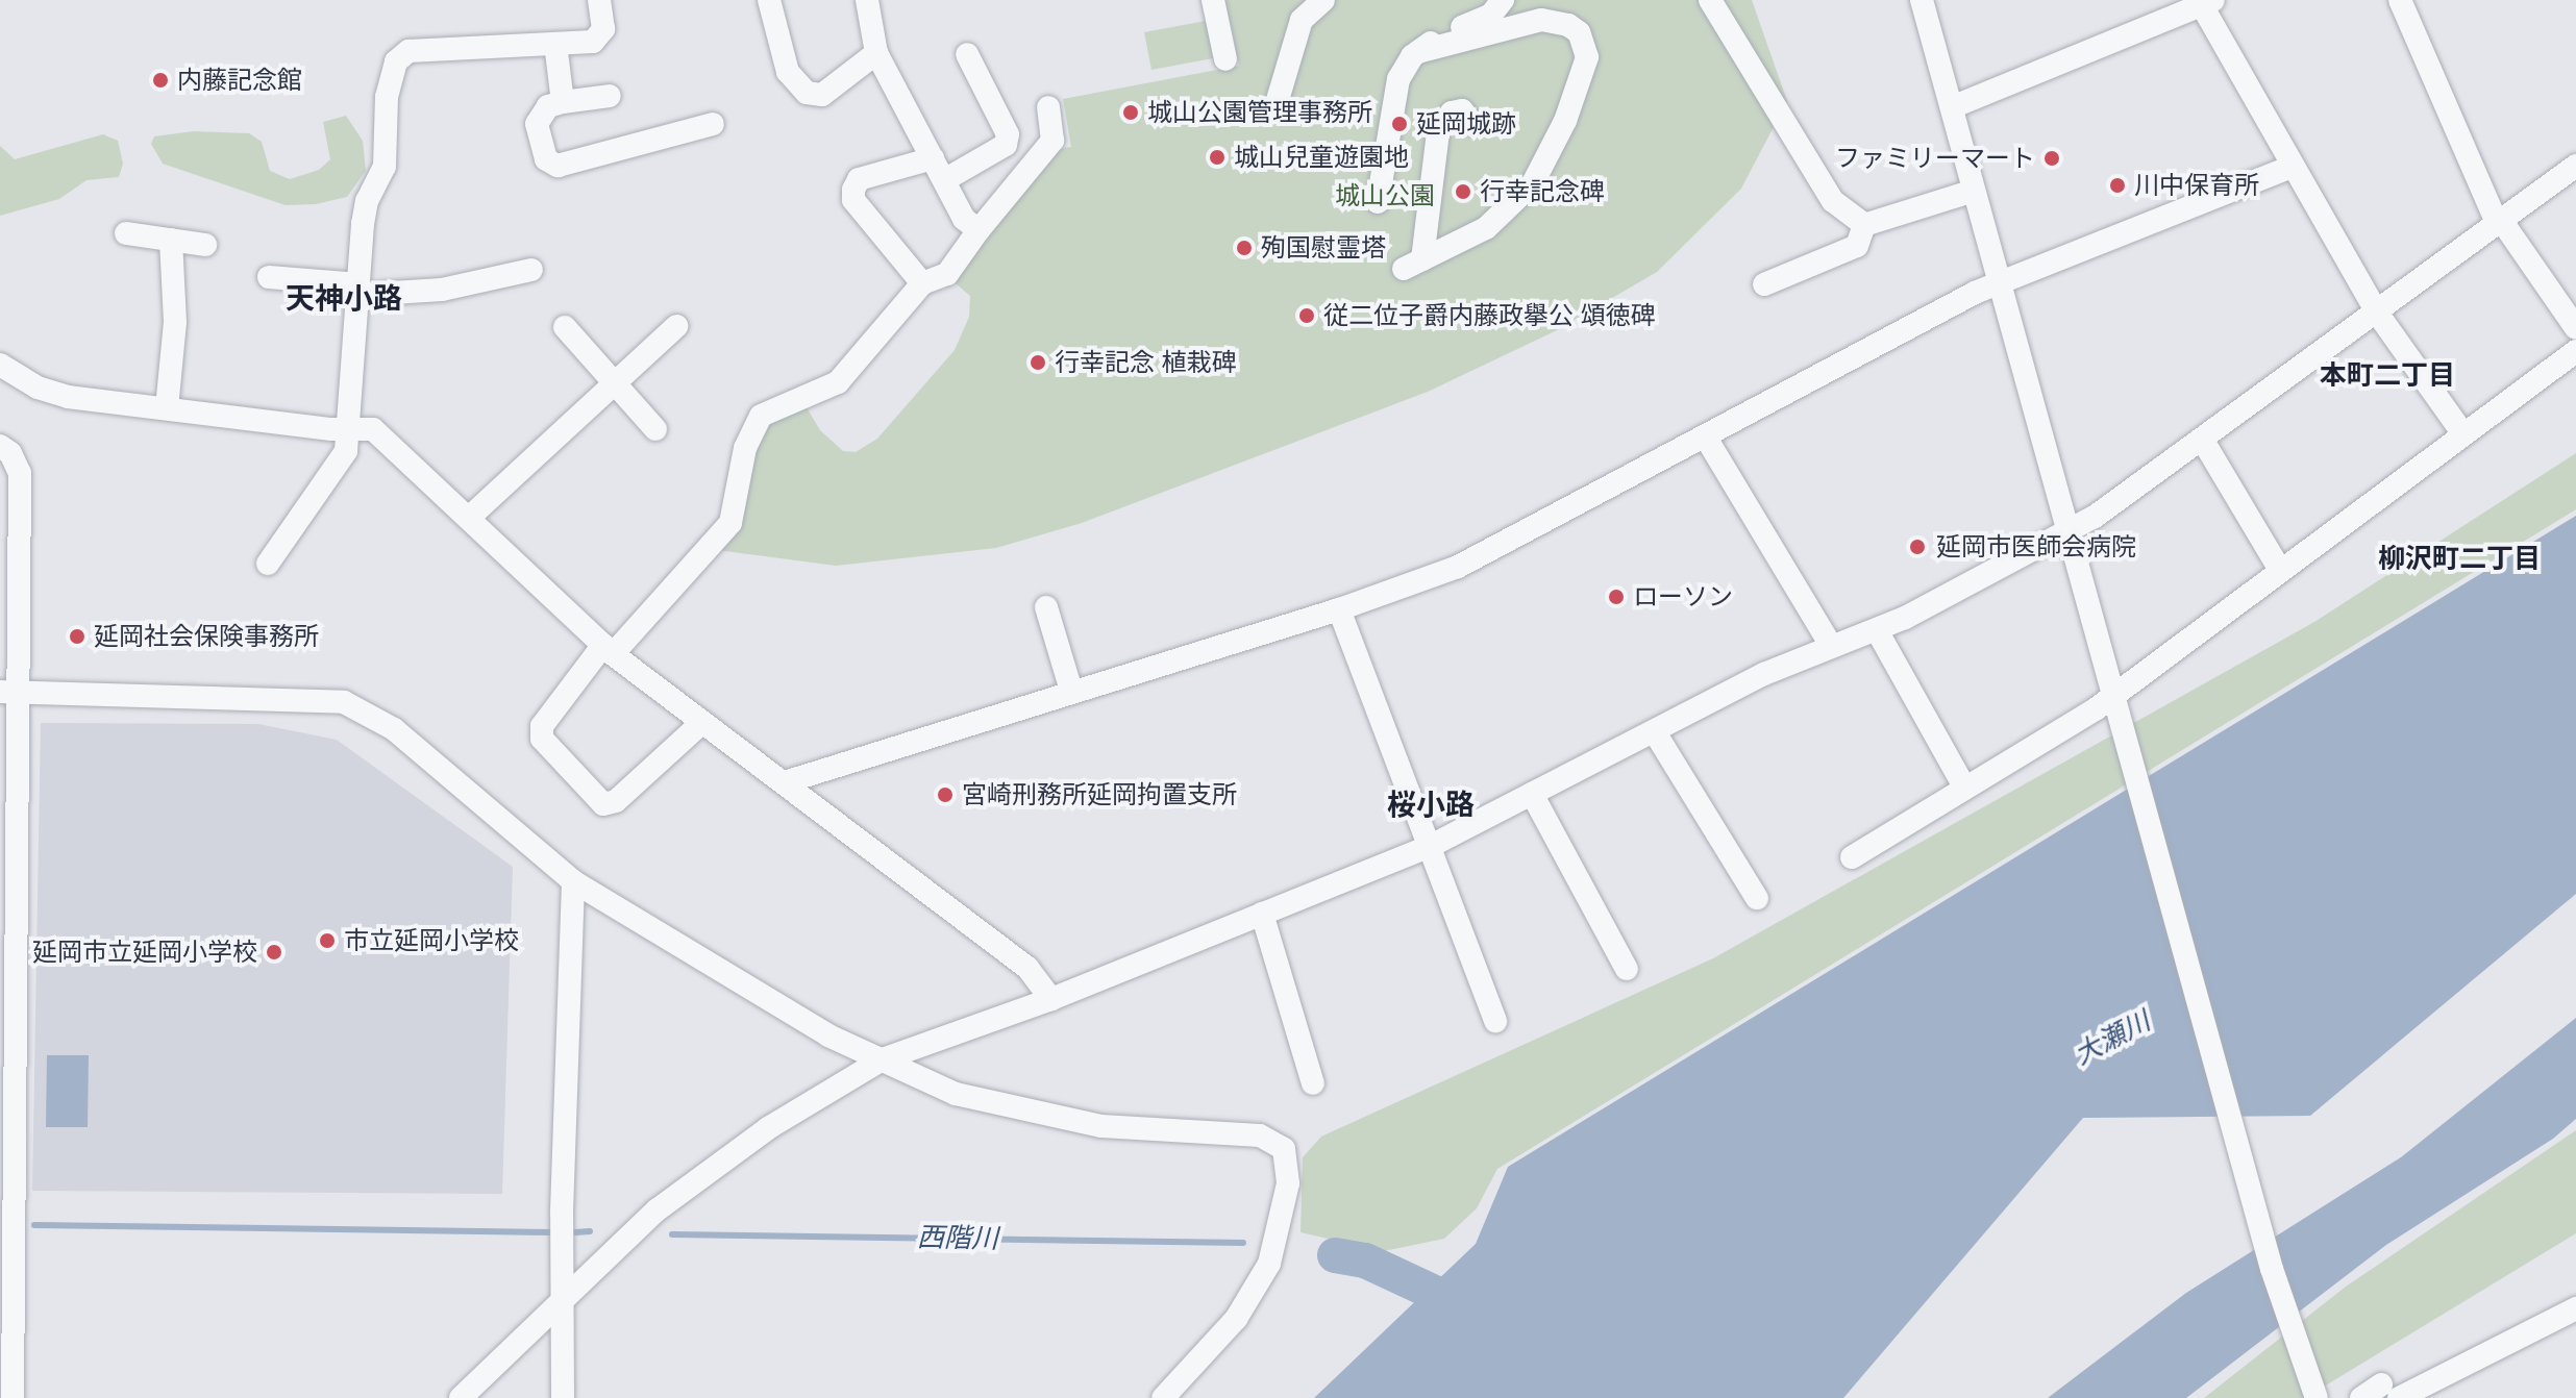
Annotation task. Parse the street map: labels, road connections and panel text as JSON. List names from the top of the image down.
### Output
{
  "districts": [
    "天神小路",
    "本町二丁目",
    "柳沢町二丁目",
    "桜小路"
  ],
  "water": ["大瀬川", "西階川"],
  "parks": ["城山公園"],
  "places": [
    "内藤記念館",
    "城山公園管理事務所",
    "延岡城跡",
    "城山兒童遊園地",
    "ファミリーマート",
    "川中保育所",
    "行幸記念碑",
    "殉国慰霊塔",
    "従二位子爵内藤政擧公 頌徳碑",
    "行幸記念 植栽碑",
    "延岡市医師会病院",
    "ローソン",
    "延岡社会保険事務所",
    "宮崎刑務所延岡拘置支所",
    "市立延岡小学校",
    "延岡市立延岡小学校"
  ]
}
